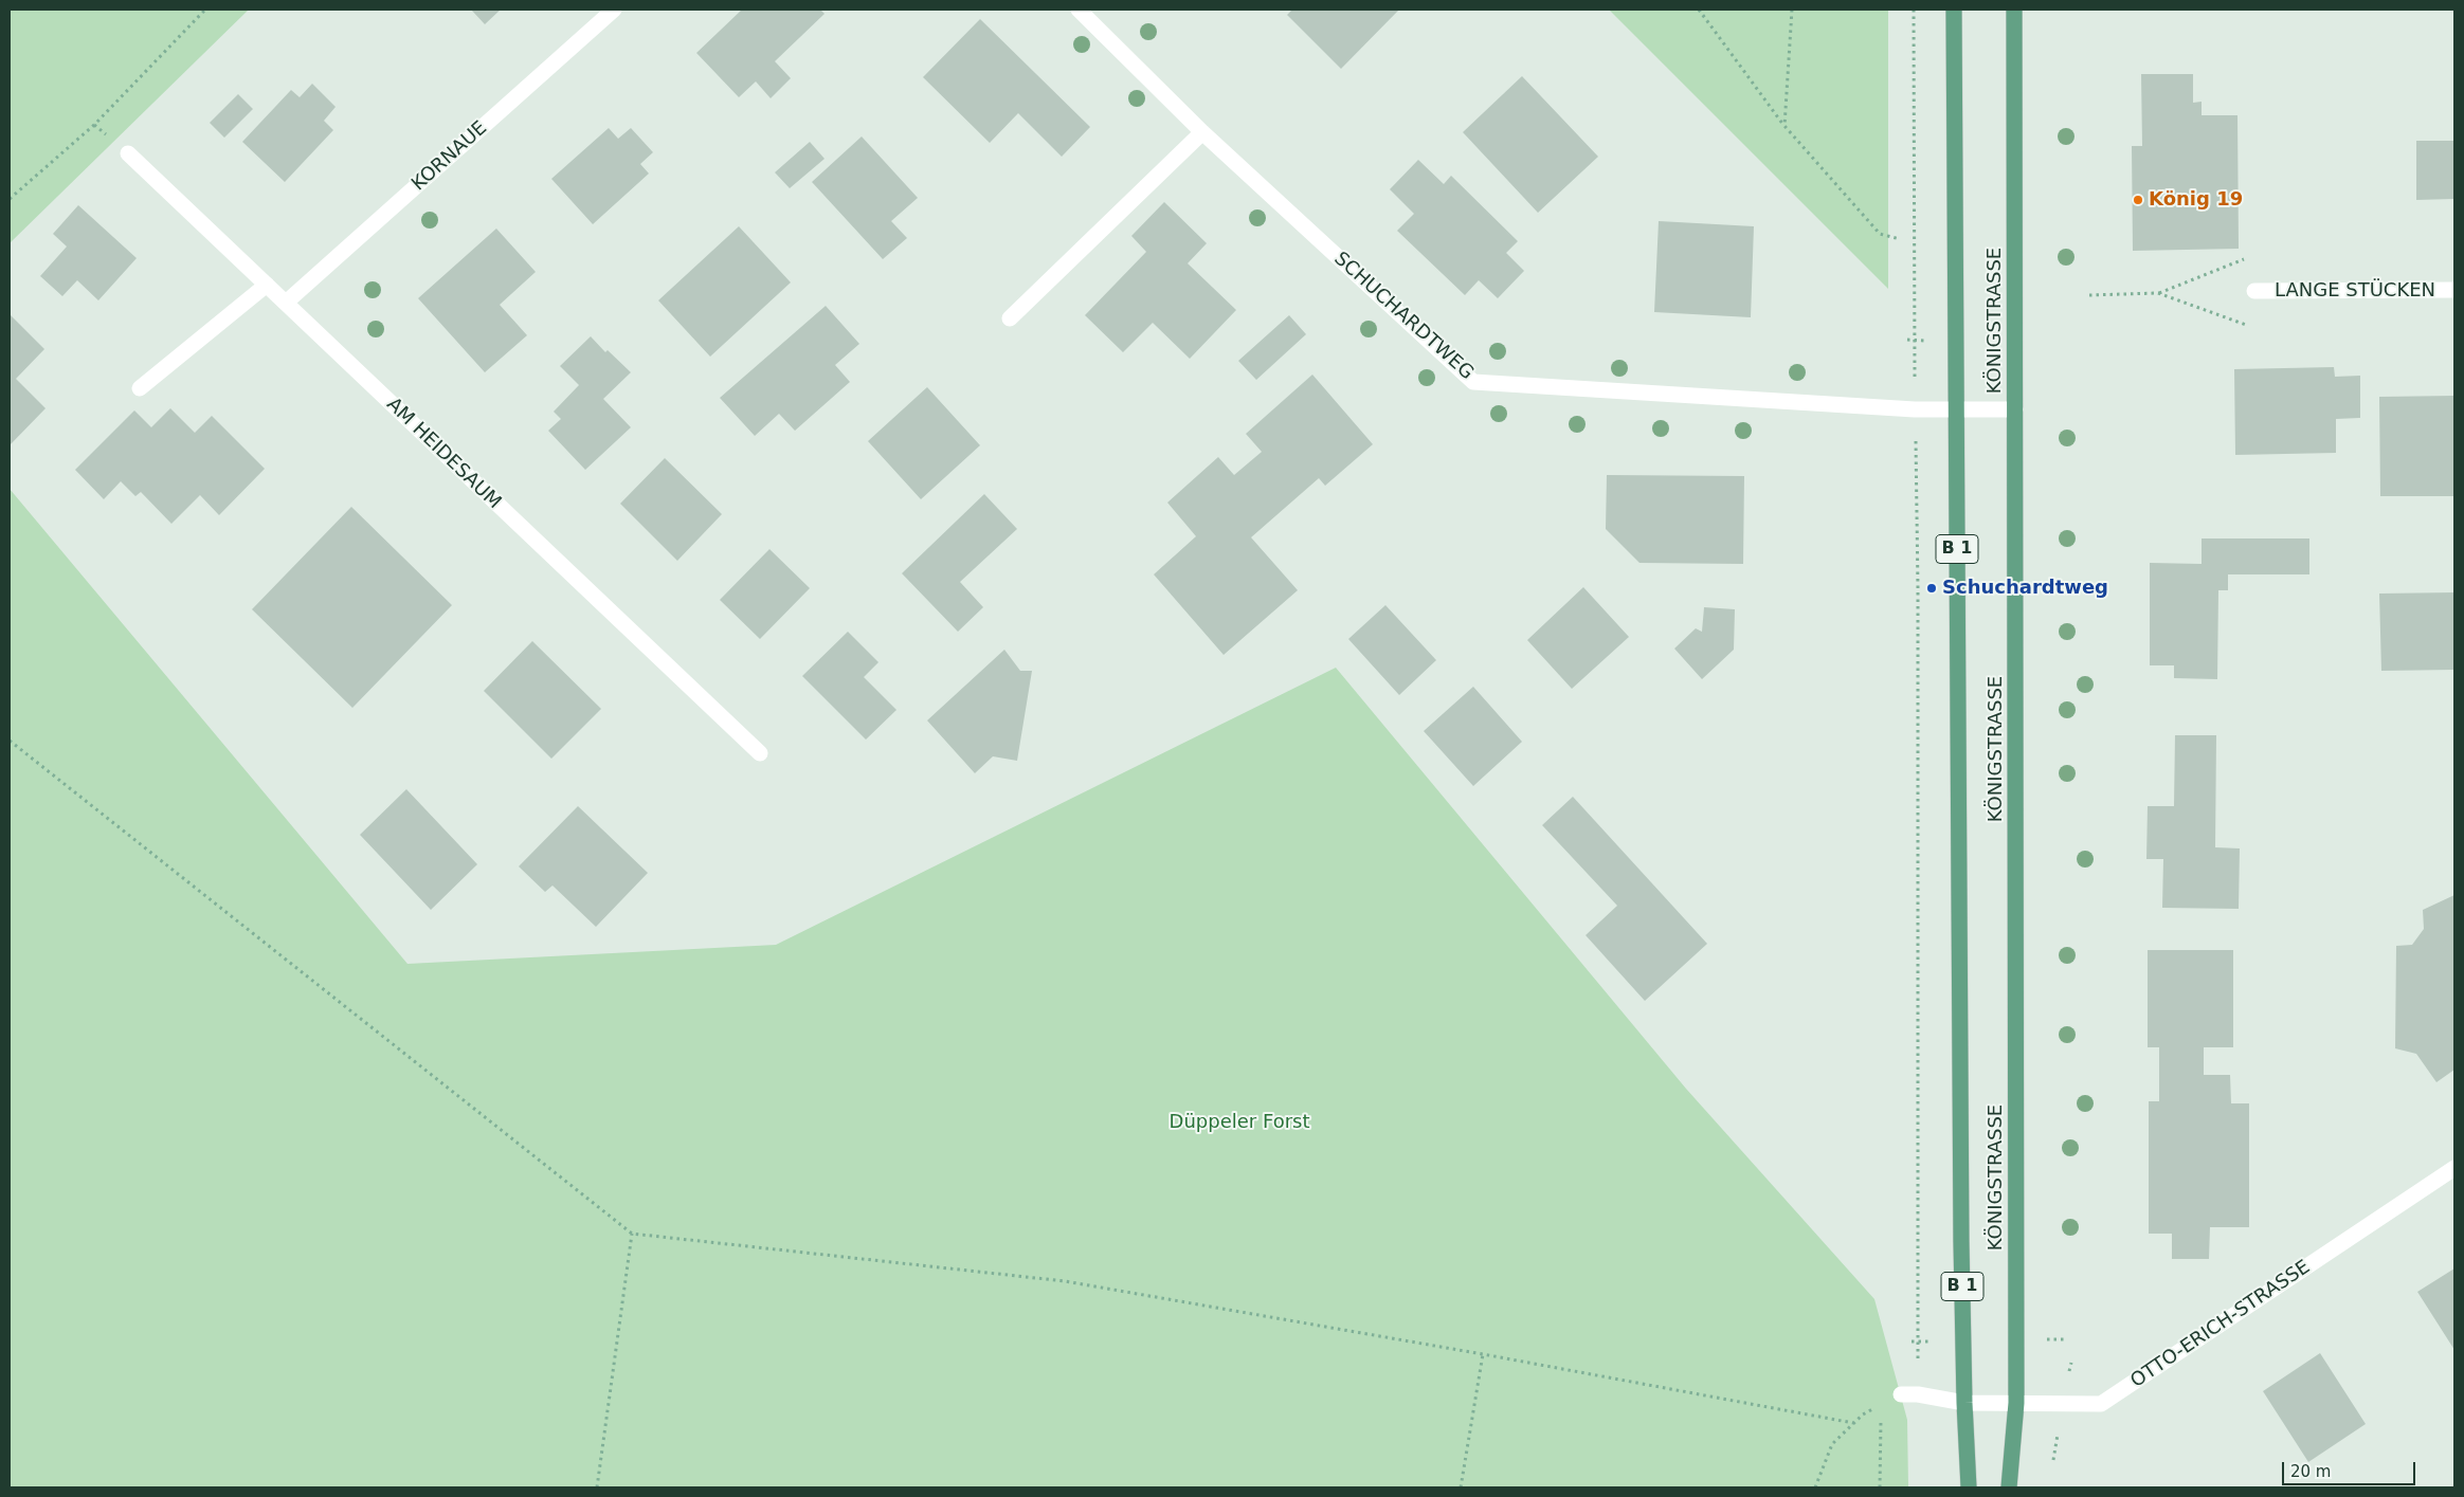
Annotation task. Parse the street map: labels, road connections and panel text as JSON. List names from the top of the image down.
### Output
{
  "streets": {
    "main road": ["KÖNIGSTRASSE", "B 1"],
    "street": [
      "KORNAUE",
      "LANGE STÜCKEN",
      "SCHUCHARDTWEG",
      "AM HEIDESAUM",
      "OTTO-ERICH-STRASSE"
    ]
  },
  "crossings": [
    ["KORNAUE", "AM HEIDESAUM"],
    ["SCHUCHARDTWEG", "KÖNIGSTRASSE"],
    ["KÖNIGSTRASSE", "OTTO-ERICH-STRASSE"]
  ],
  "parks": ["Düppeler Forst"],
  "places": ["König 19", "Schuchardtweg"],
  "scale_bar": "20 m"
}
